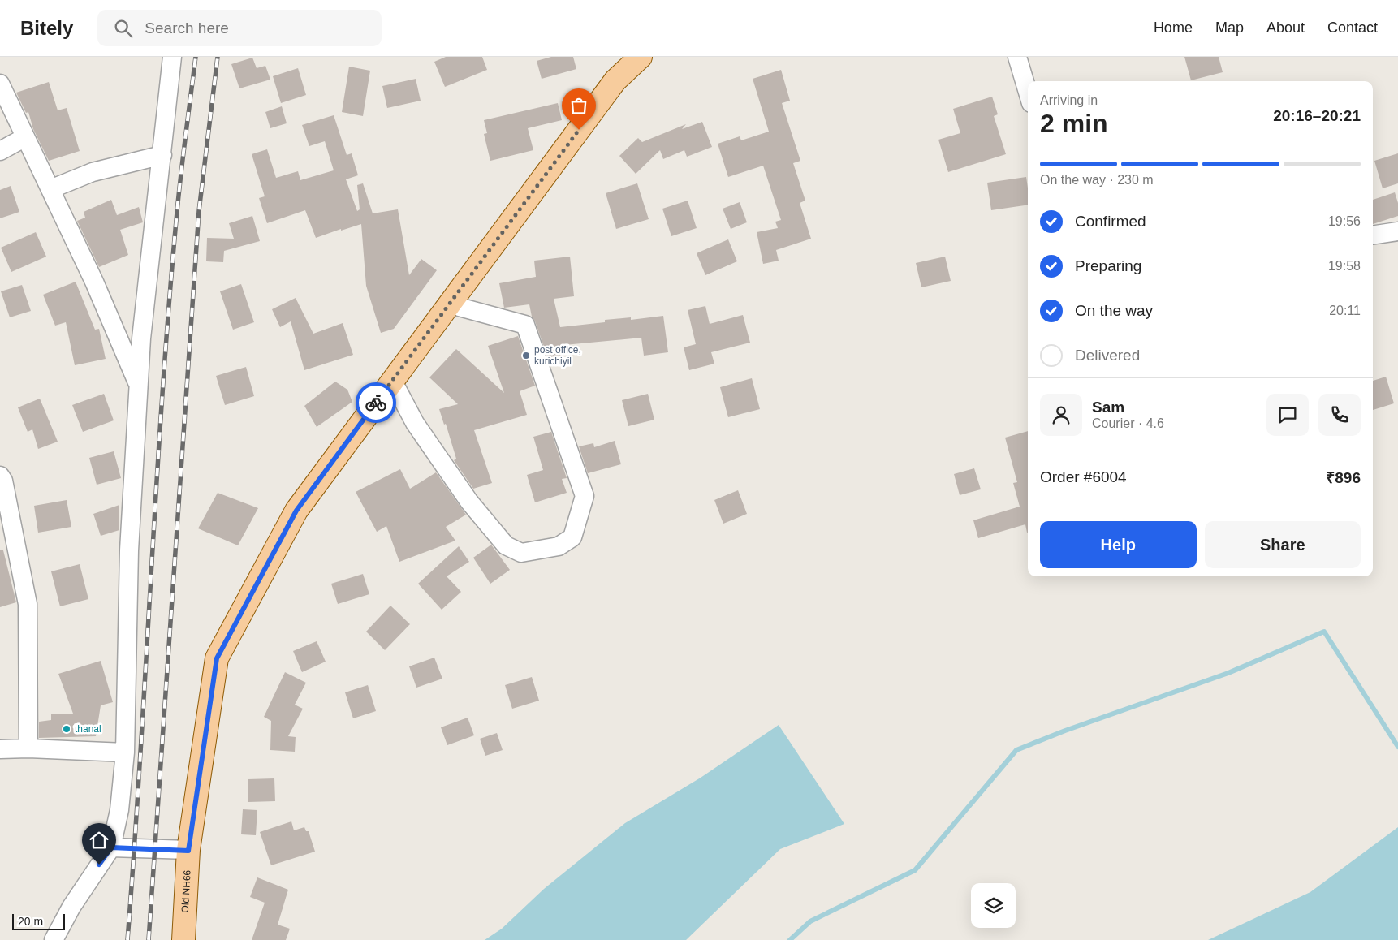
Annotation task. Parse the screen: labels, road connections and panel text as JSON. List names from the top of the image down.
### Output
{
  "streets": {
    "main road": ["Old NH66"]
  },
  "places": ["post office, kurichiyil", "thanal"],
  "scale_bar": "20 m",
  "page": {
    "header": "Bitely",
    "search": "Search here",
    "nav": [
      "Home",
      "Map",
      "About",
      "Contact"
    ],
    "heading": ["2 min", "Arriving in", "20:16–20:21"],
    "panel": [
      "Sam",
      "Courier · 4.6",
      "Order #6004",
      "₹896"
    ],
    "bar": "On the way · 230 m",
    "list": [
      ["Confirmed", "19:56"],
      ["Preparing", "19:58"],
      ["On the way", "20:11"],
      "Delivered"
    ],
    "buttons": ["Help", "Share"],
    "scale": "20 m"
  }
}
